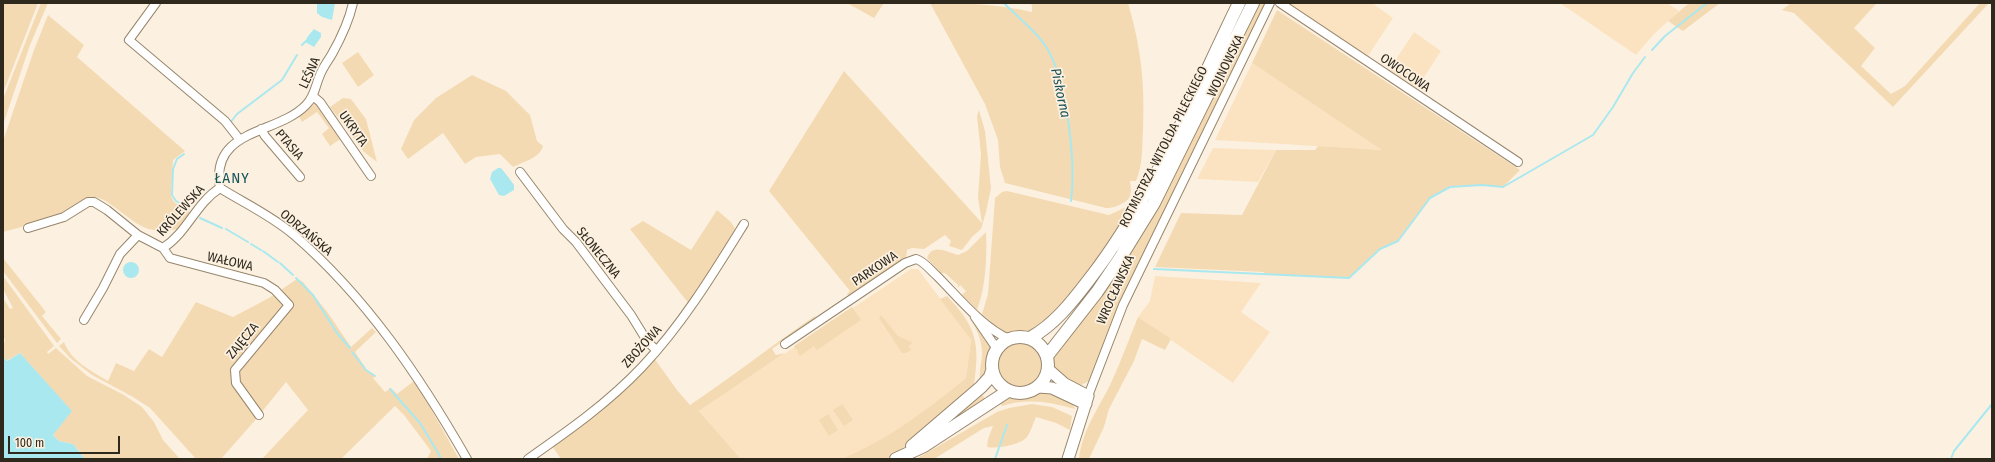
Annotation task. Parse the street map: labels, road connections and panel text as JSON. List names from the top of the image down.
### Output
{
  "streets": {
    "main road": ["ROTMISTRZA WITOLDA PILECKIEGO", "WROCŁAWSKA"],
    "street": [
      "WOJNOWSKA",
      "LEŚNA",
      "OWOCOWA",
      "UKRYTA",
      "PTASIA",
      "KRÓLEWSKA",
      "ODRZAŃSKA",
      "SŁONECZNA",
      "WAŁOWA",
      "PARKOWA",
      "ZAJĘCZA",
      "ZBOŻOWA"
    ]
  },
  "crossings": [
    ["WOJNOWSKA", "WROCŁAWSKA"],
    ["LEŚNA", "UKRYTA"],
    ["LEŚNA", "PTASIA"],
    ["KRÓLEWSKA", "ODRZAŃSKA"],
    ["KRÓLEWSKA", "WAŁOWA"],
    ["SŁONECZNA", "ZBOŻOWA"],
    ["WAŁOWA", "ZAJĘCZA"]
  ],
  "districts": ["ŁANY"],
  "water": ["Piskorna"],
  "scale_bar": "100 m"
}
